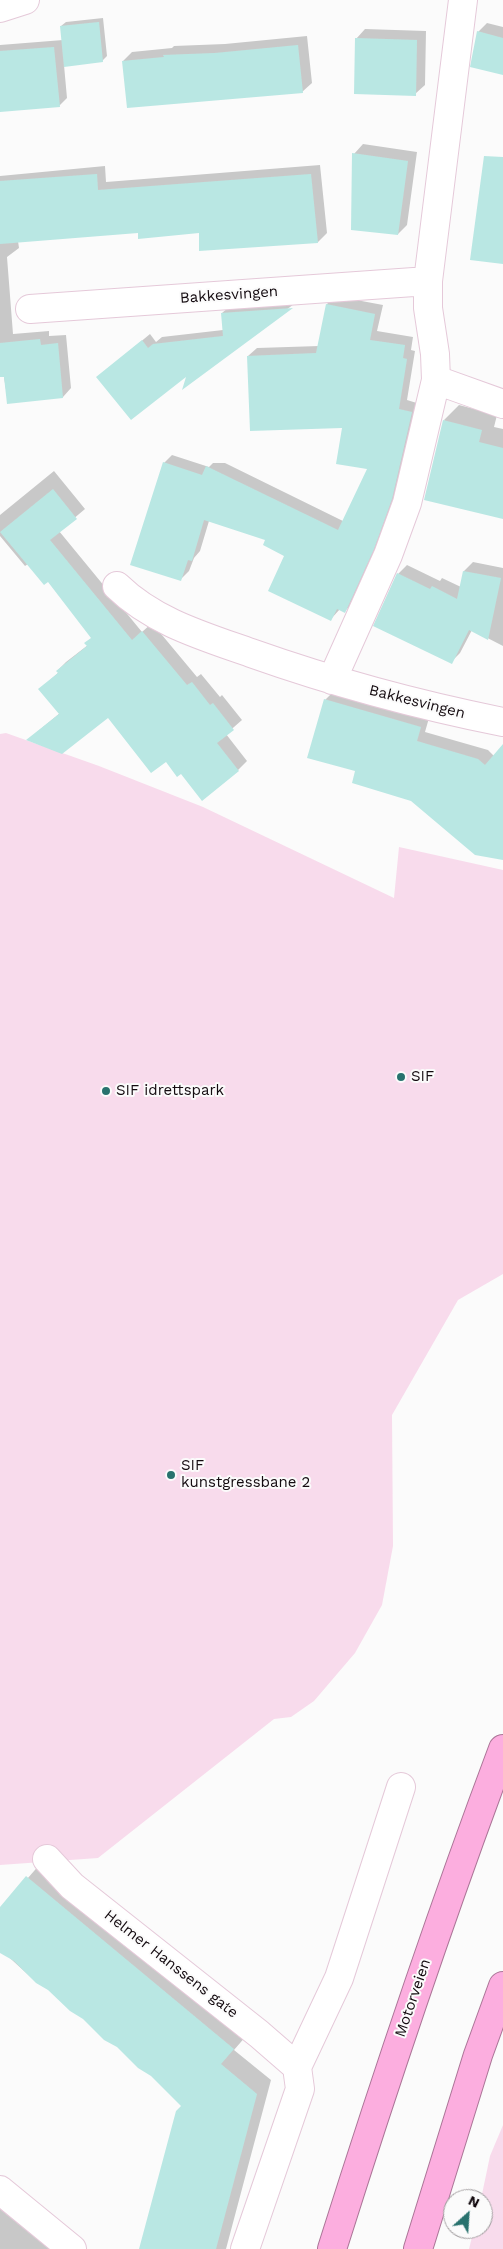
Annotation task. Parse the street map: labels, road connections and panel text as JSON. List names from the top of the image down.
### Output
{
  "streets": {
    "highway": ["Motorveien"],
    "street": ["Bakkesvingen", "Helmer Hanssens gate"]
  },
  "places": ["SIF", "SIF idrettspark", "SIF kunstgressbane 2"],
  "north": "top right"
}
